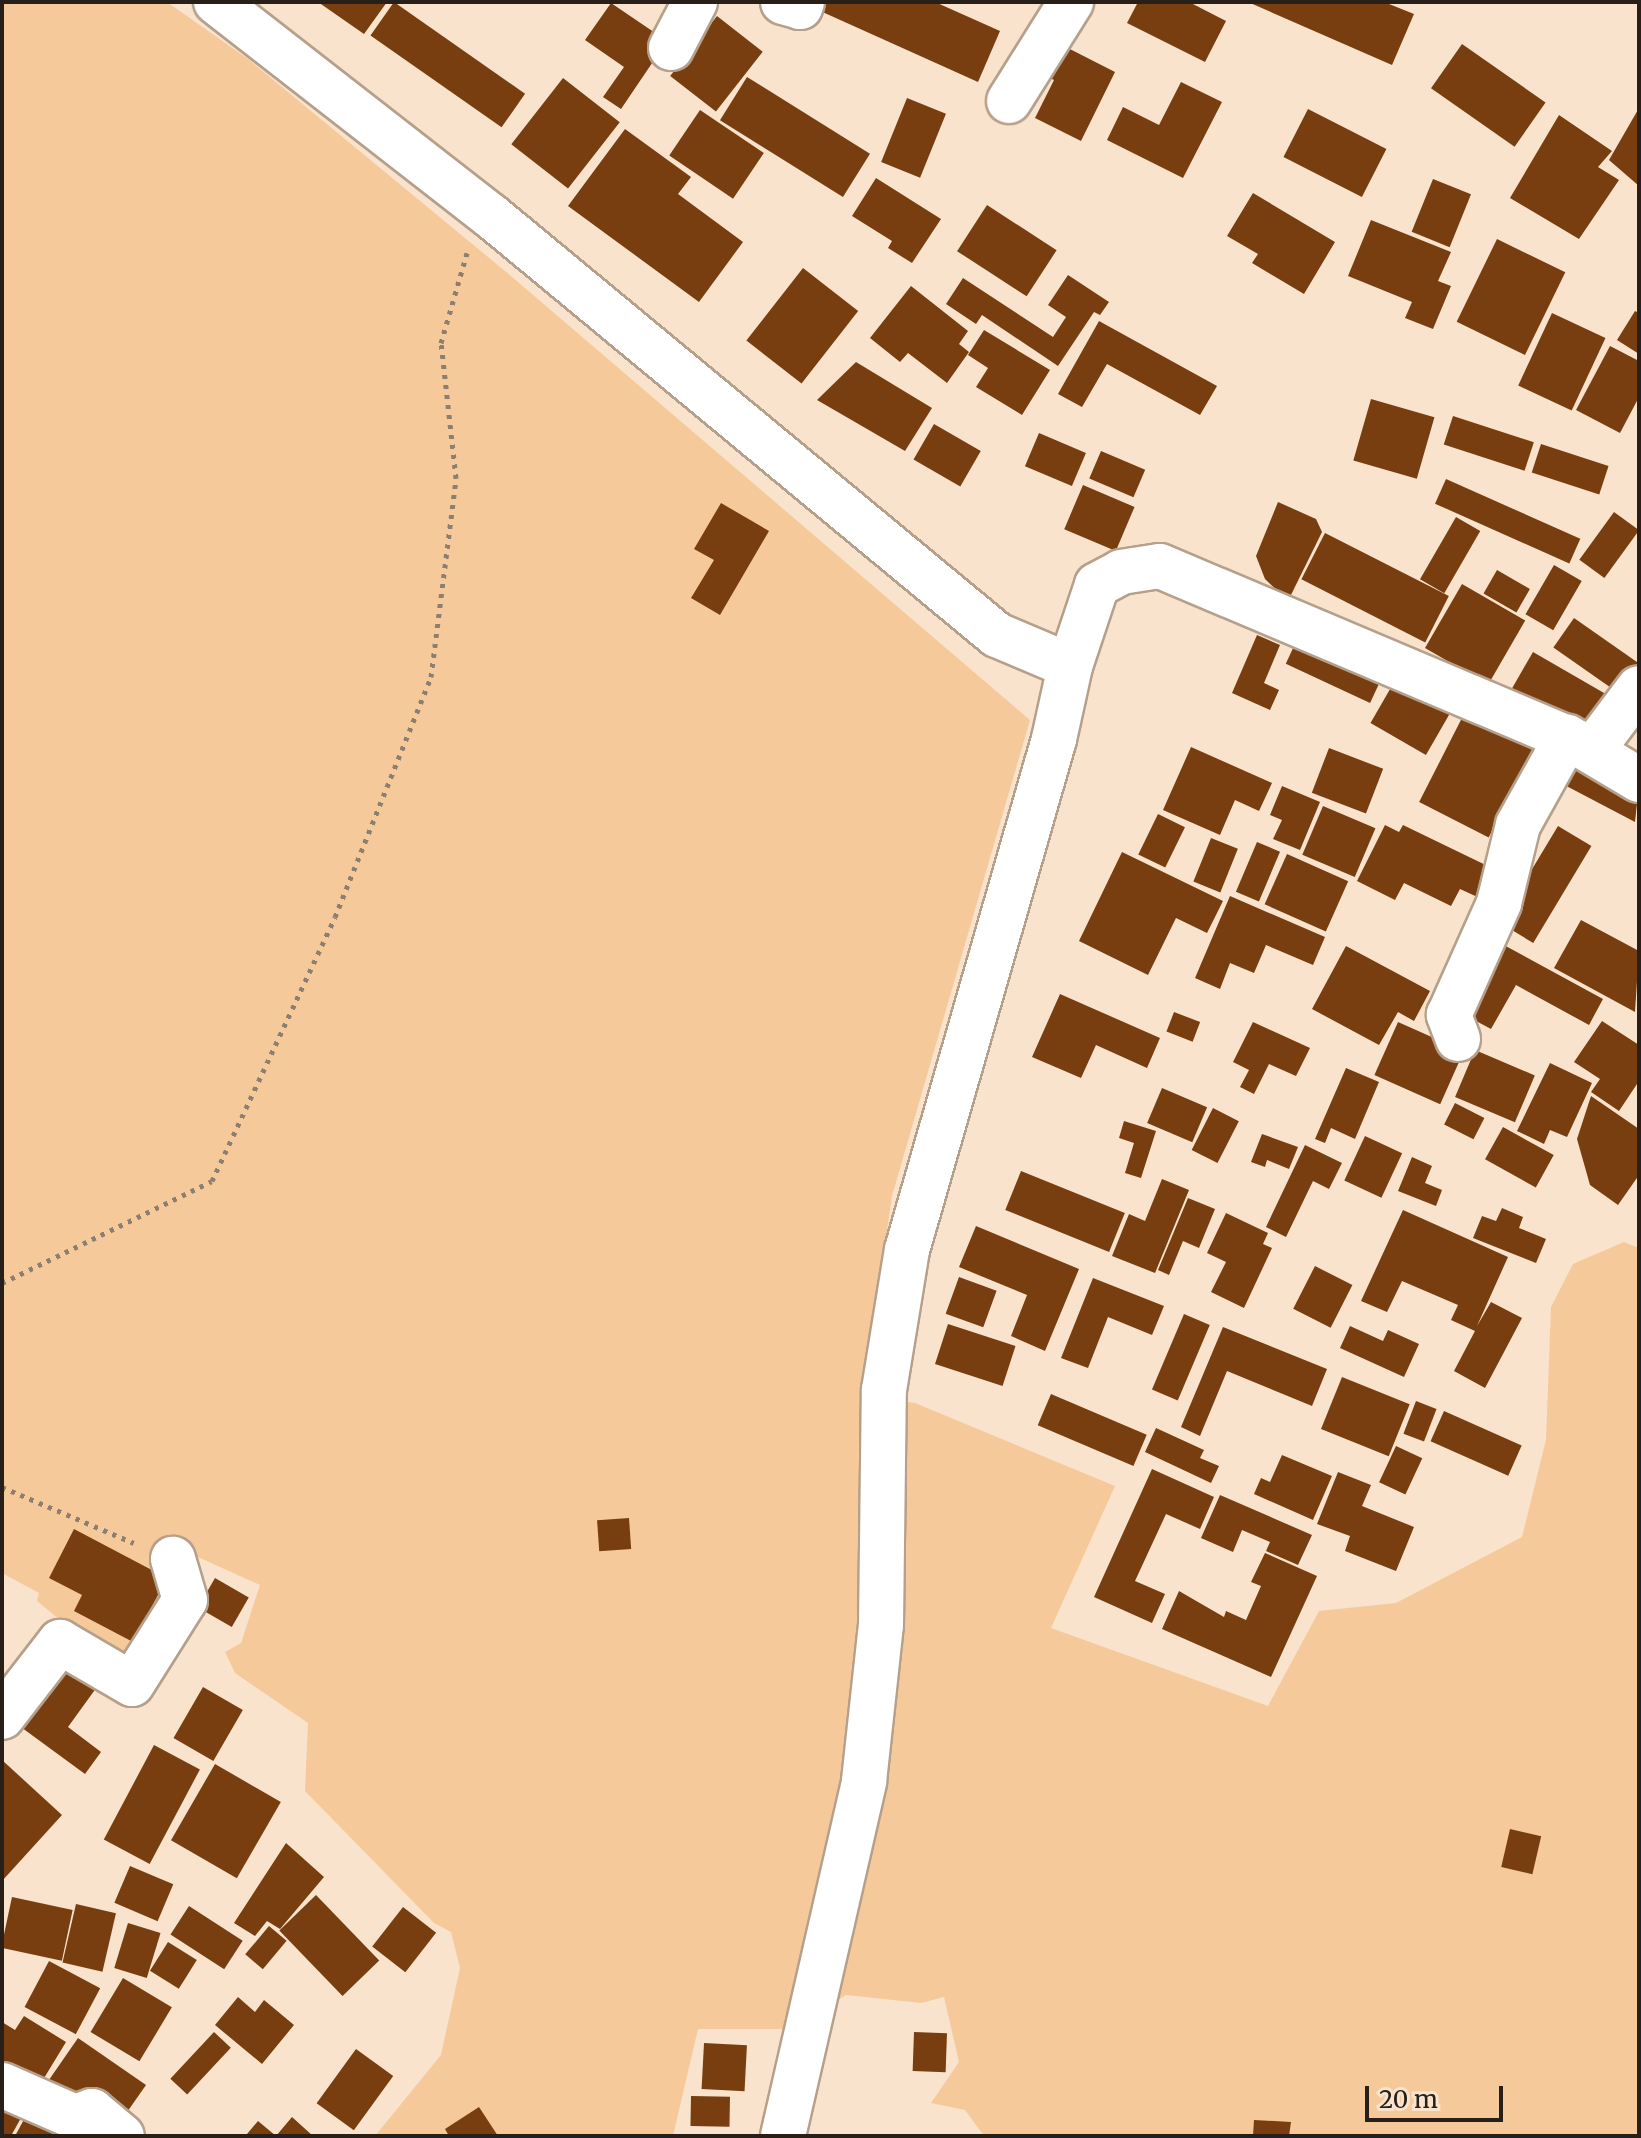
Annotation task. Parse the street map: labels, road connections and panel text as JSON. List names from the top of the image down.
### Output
{
  "scale_bar": "20 m"
}
